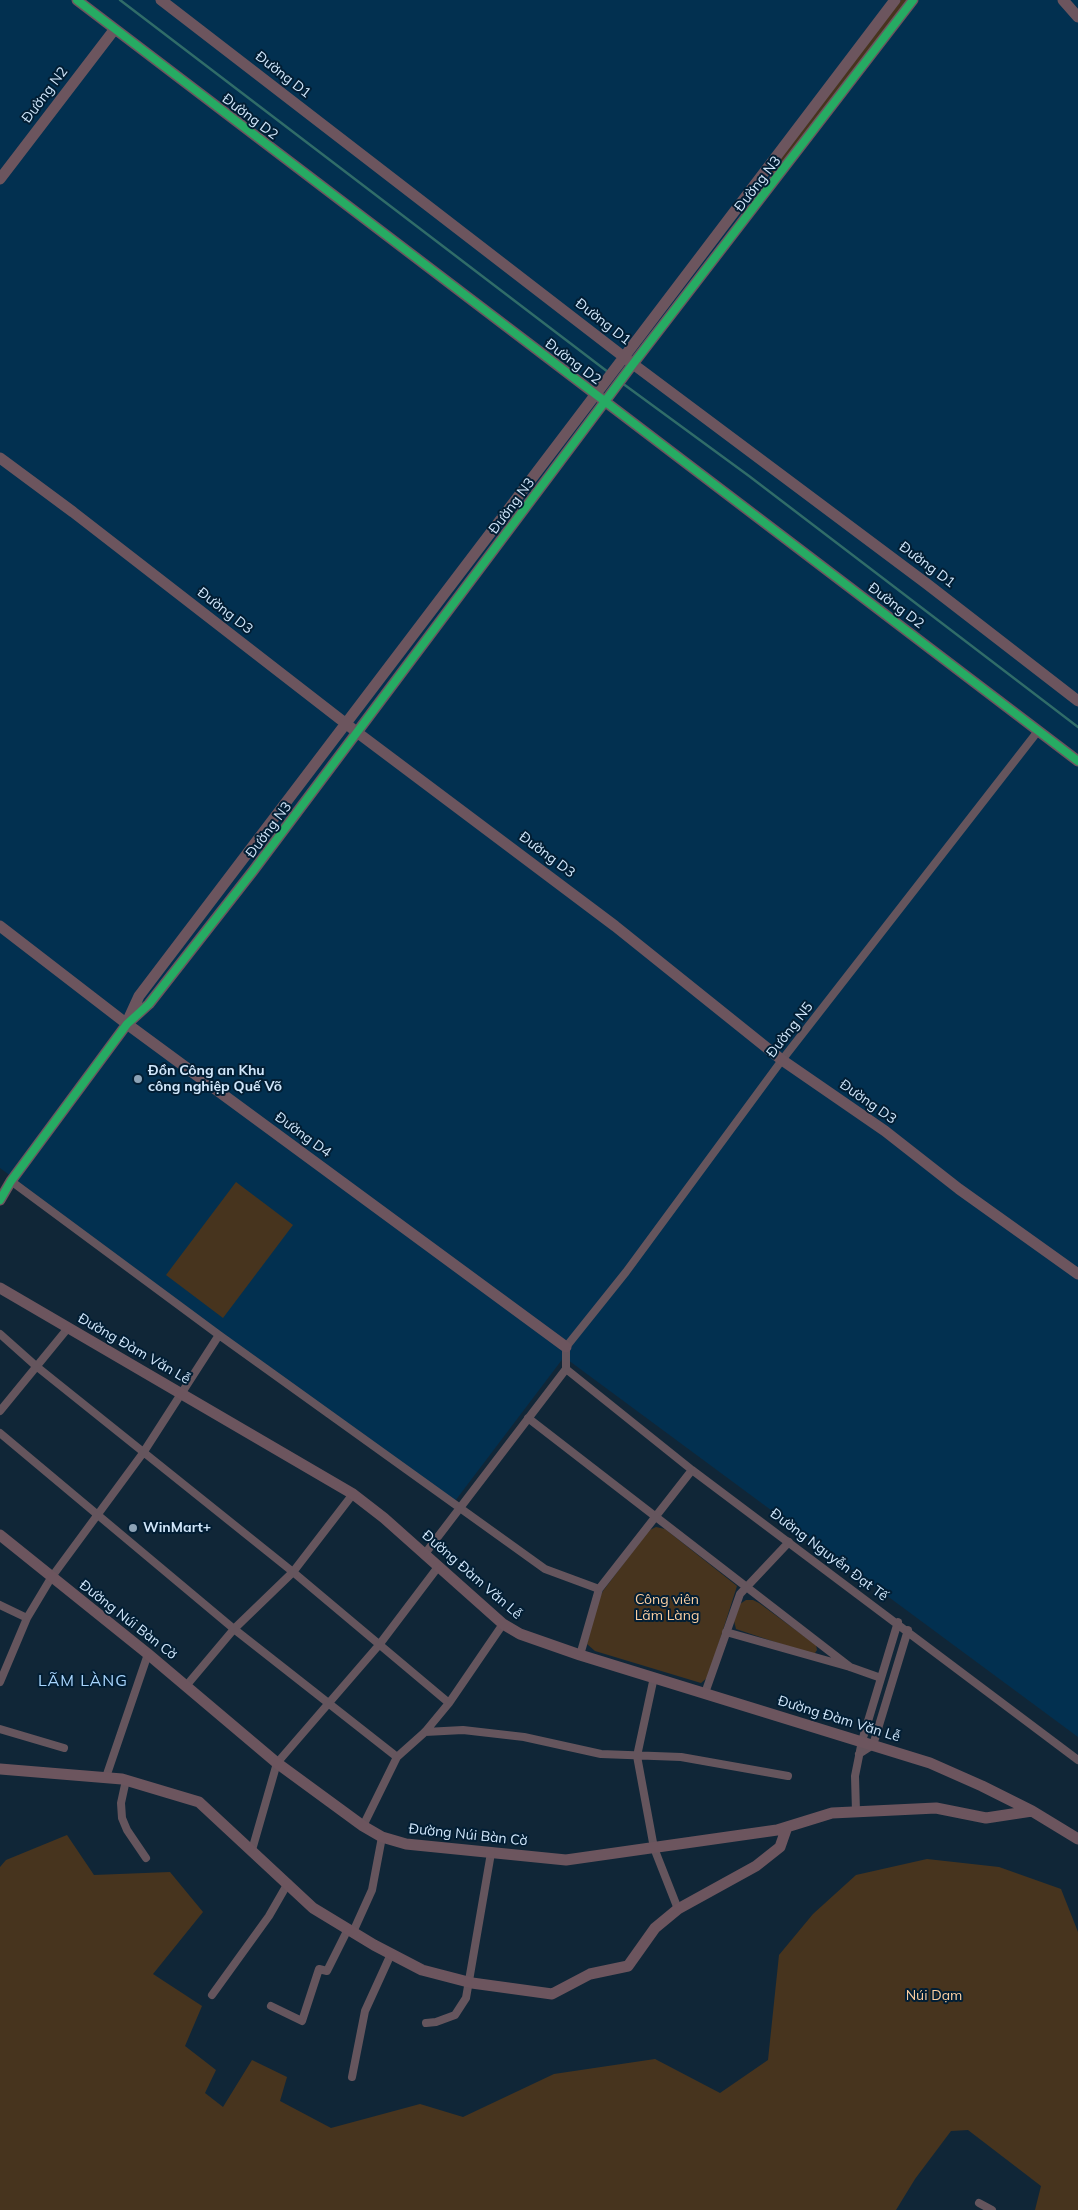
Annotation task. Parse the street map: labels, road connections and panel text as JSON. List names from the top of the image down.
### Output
{
  "streets": {
    "street": [
      "Đường D1",
      "Đường N2",
      "Đường D2",
      "Đường N3",
      "Đường D3",
      "Đường N5",
      "Đường D4",
      "Đường Đàm Văn Lễ",
      "Đường Nguyễn Đạt Tế",
      "Đường Núi Bàn Cờ"
    ]
  },
  "crossings": [
    ["Đường D1", "Đường N3"],
    ["Đường N2", "Đường D2"],
    ["Đường D2", "Đường N3"],
    ["Đường D2", "Đường N5"],
    ["Đường N3", "Đường D3"],
    ["Đường N3", "Đường D4"],
    ["Đường D3", "Đường N5"],
    ["Đường N5", "Đường D4"],
    ["Đường Đàm Văn Lễ", "Đường Núi Bàn Cờ"]
  ],
  "districts": ["LÃM LÀNG"],
  "parks": ["Công viên Lãm Làng", "Núi Dạm"],
  "places": ["Đồn Công an Khu công nghiệp Quế Võ", "WinMart+"]
}
